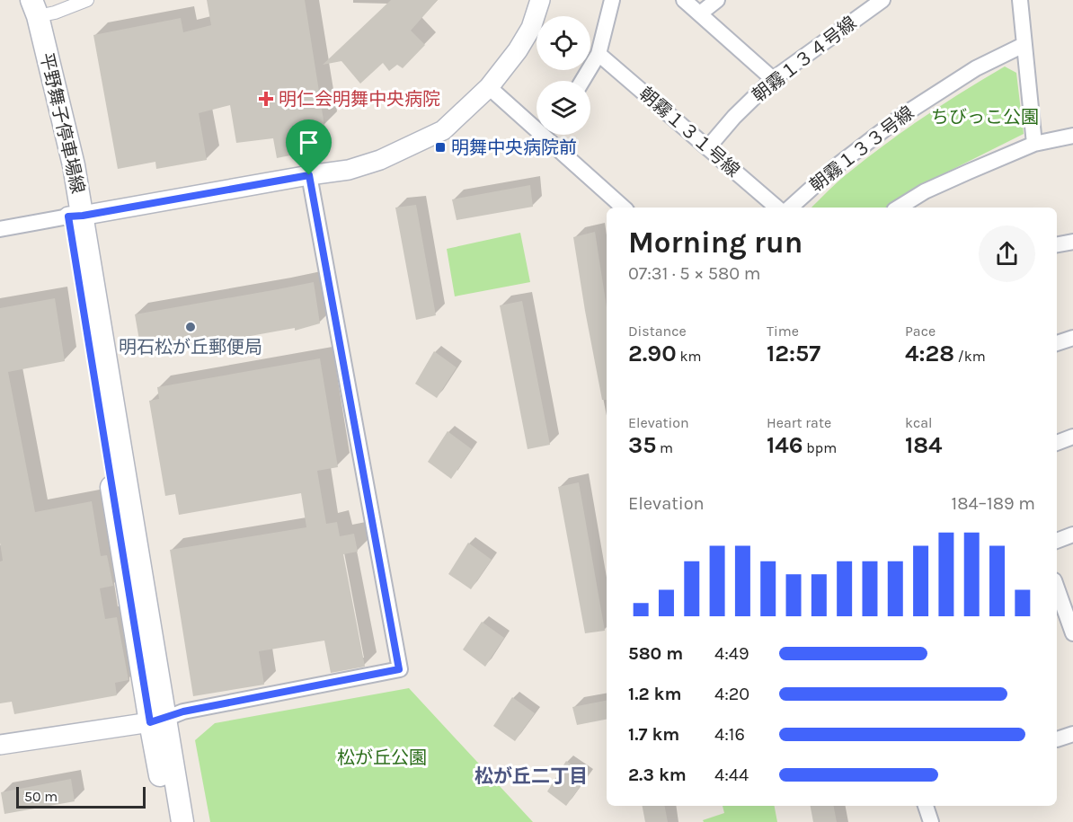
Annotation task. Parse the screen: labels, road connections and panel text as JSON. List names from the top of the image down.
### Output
{
  "streets": {
    "main road": ["平野舞子停車場線"],
    "street": ["朝霧１３４号線", "朝霧１３１号線", "朝霧１３３号線"]
  },
  "crossings": [
    ["朝霧１３４号線", "朝霧１３１号線"]
  ],
  "districts": ["松が丘二丁目"],
  "parks": ["ちびっこ公園", "松が丘公園"],
  "places": {
    "health": ["明仁会明舞中央病院"],
    "transit": ["明舞中央病院前"],
    "other": ["明石松が丘郵便局"]
  },
  "scale_bar": "50 m",
  "page": {
    "heading": ["Morning run", "07:31 · 5 × 580 m"],
    "stats": [
      ["Distance", "2.90 km"],
      ["Time", "12:57"],
      ["Pace", "4:28 /km"],
      ["Elevation", "35 m"],
      ["Heart rate", "146 bpm"],
      ["kcal", "184"]
    ],
    "chart": ["Elevation", "184–189 m"],
    "list": [
      {
        "name": "580 m",
        "note": "4:49"
      },
      {
        "name": "1.2 km",
        "note": "4:20"
      },
      {
        "name": "1.7 km",
        "note": "4:16"
      },
      {
        "name": "2.3 km",
        "note": "4:44"
      }
    ],
    "scale": "50 m"
  }
}
